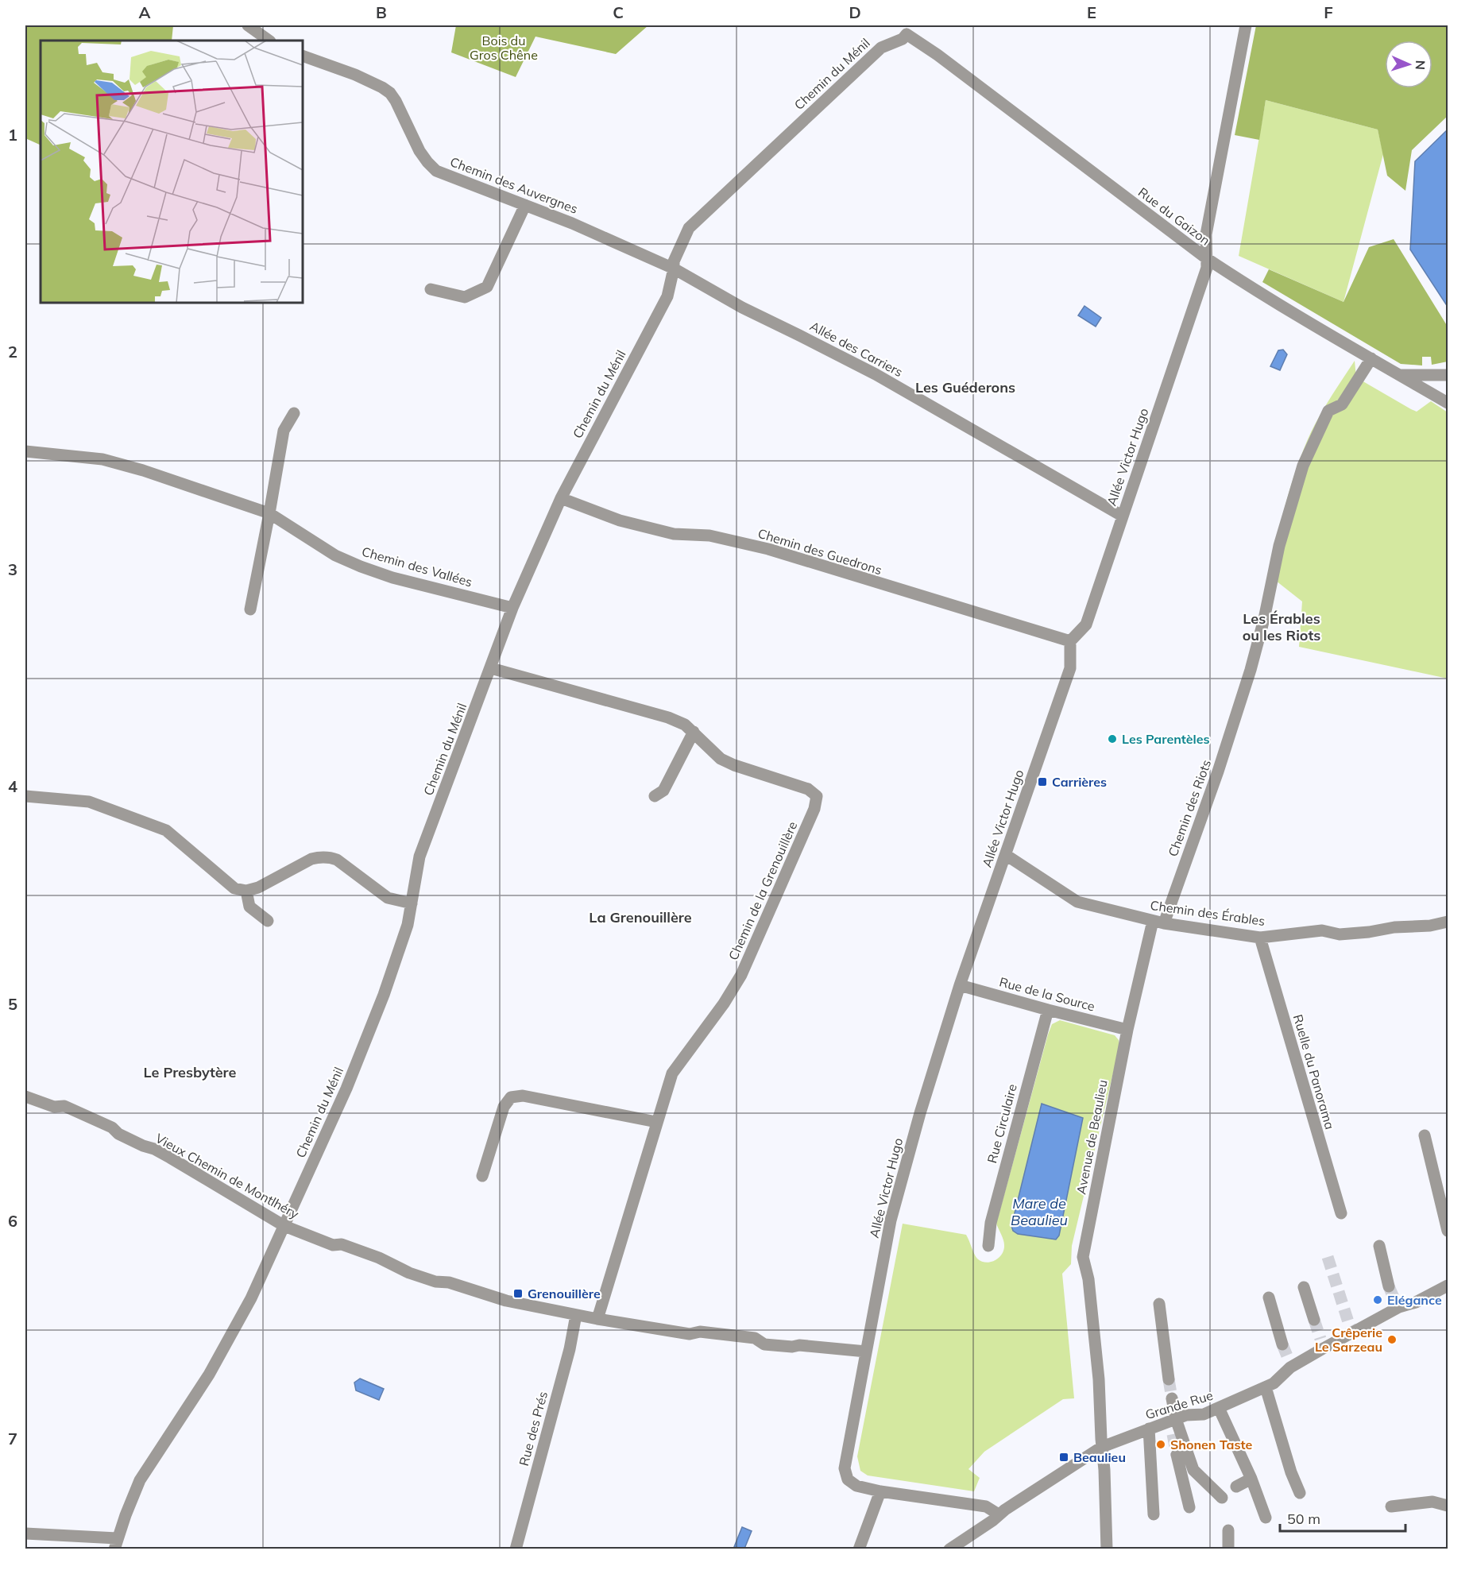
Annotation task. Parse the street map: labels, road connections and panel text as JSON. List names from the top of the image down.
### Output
{
  "streets": {
    "street": [
      "Chemin du Ménil",
      "Chemin des Auvergnes",
      "Rue du Gaizon",
      "Allée des Carriers",
      "Allée Victor Hugo",
      "Chemin des Guedrons",
      "Chemin des Vallées",
      "Chemin des Riots",
      "Chemin de la Grenouillère",
      "Chemin des Érables",
      "Rue de la Source",
      "Ruelle du Panorama",
      "Rue Circulaire",
      "Avenue de Beaulieu",
      "Vieux Chemin de Montlhéry",
      "Grande Rue",
      "Rue des Prés"
    ]
  },
  "crossings": [
    ["Chemin du Ménil", "Chemin des Auvergnes"],
    ["Chemin du Ménil", "Rue du Gaizon"],
    ["Chemin du Ménil", "Allée des Carriers"],
    ["Chemin du Ménil", "Chemin des Guedrons"],
    ["Chemin du Ménil", "Chemin des Vallées"],
    ["Chemin du Ménil", "Chemin de la Grenouillère"],
    ["Chemin du Ménil", "Vieux Chemin de Montlhéry"],
    ["Chemin des Auvergnes", "Allée des Carriers"],
    ["Rue du Gaizon", "Allée Victor Hugo"],
    ["Rue du Gaizon", "Chemin des Riots"],
    ["Allée des Carriers", "Allée Victor Hugo"],
    ["Allée Victor Hugo", "Chemin des Guedrons"],
    ["Allée Victor Hugo", "Chemin des Érables"],
    ["Allée Victor Hugo", "Rue de la Source"],
    ["Allée Victor Hugo", "Vieux Chemin de Montlhéry"],
    ["Allée Victor Hugo", "Grande Rue"],
    ["Chemin des Riots", "Chemin des Érables"],
    ["Chemin des Riots", "Avenue de Beaulieu"],
    ["Chemin de la Grenouillère", "Vieux Chemin de Montlhéry"],
    ["Chemin des Érables", "Ruelle du Panorama"],
    ["Chemin des Érables", "Avenue de Beaulieu"],
    ["Rue de la Source", "Rue Circulaire"],
    ["Rue de la Source", "Avenue de Beaulieu"],
    ["Avenue de Beaulieu", "Grande Rue"],
    ["Vieux Chemin de Montlhéry", "Rue des Prés"]
  ],
  "districts": [
    "Les Guéderons",
    "Les Érables ou les Riots",
    "La Grenouillère",
    "Le Presbytère"
  ],
  "water": ["Mare de Beaulieu"],
  "parks": ["Bois du Gros Chêne"],
  "places": {
    "other": [
      "Les Parentèles",
      "Elégance",
      "Crêperie Le Sarzeau",
      "Shonen Taste"
    ],
    "transit": ["Carrières", "Grenouillère", "Beaulieu"]
  },
  "scale_bar": "50 m",
  "north": "right",
  "grid": {
    "columns": [
      "A",
      "B",
      "C",
      "D",
      "E",
      "F"
    ],
    "rows": [
      "1",
      "2",
      "3",
      "4",
      "5",
      "6",
      "7"
    ]
  }
}
